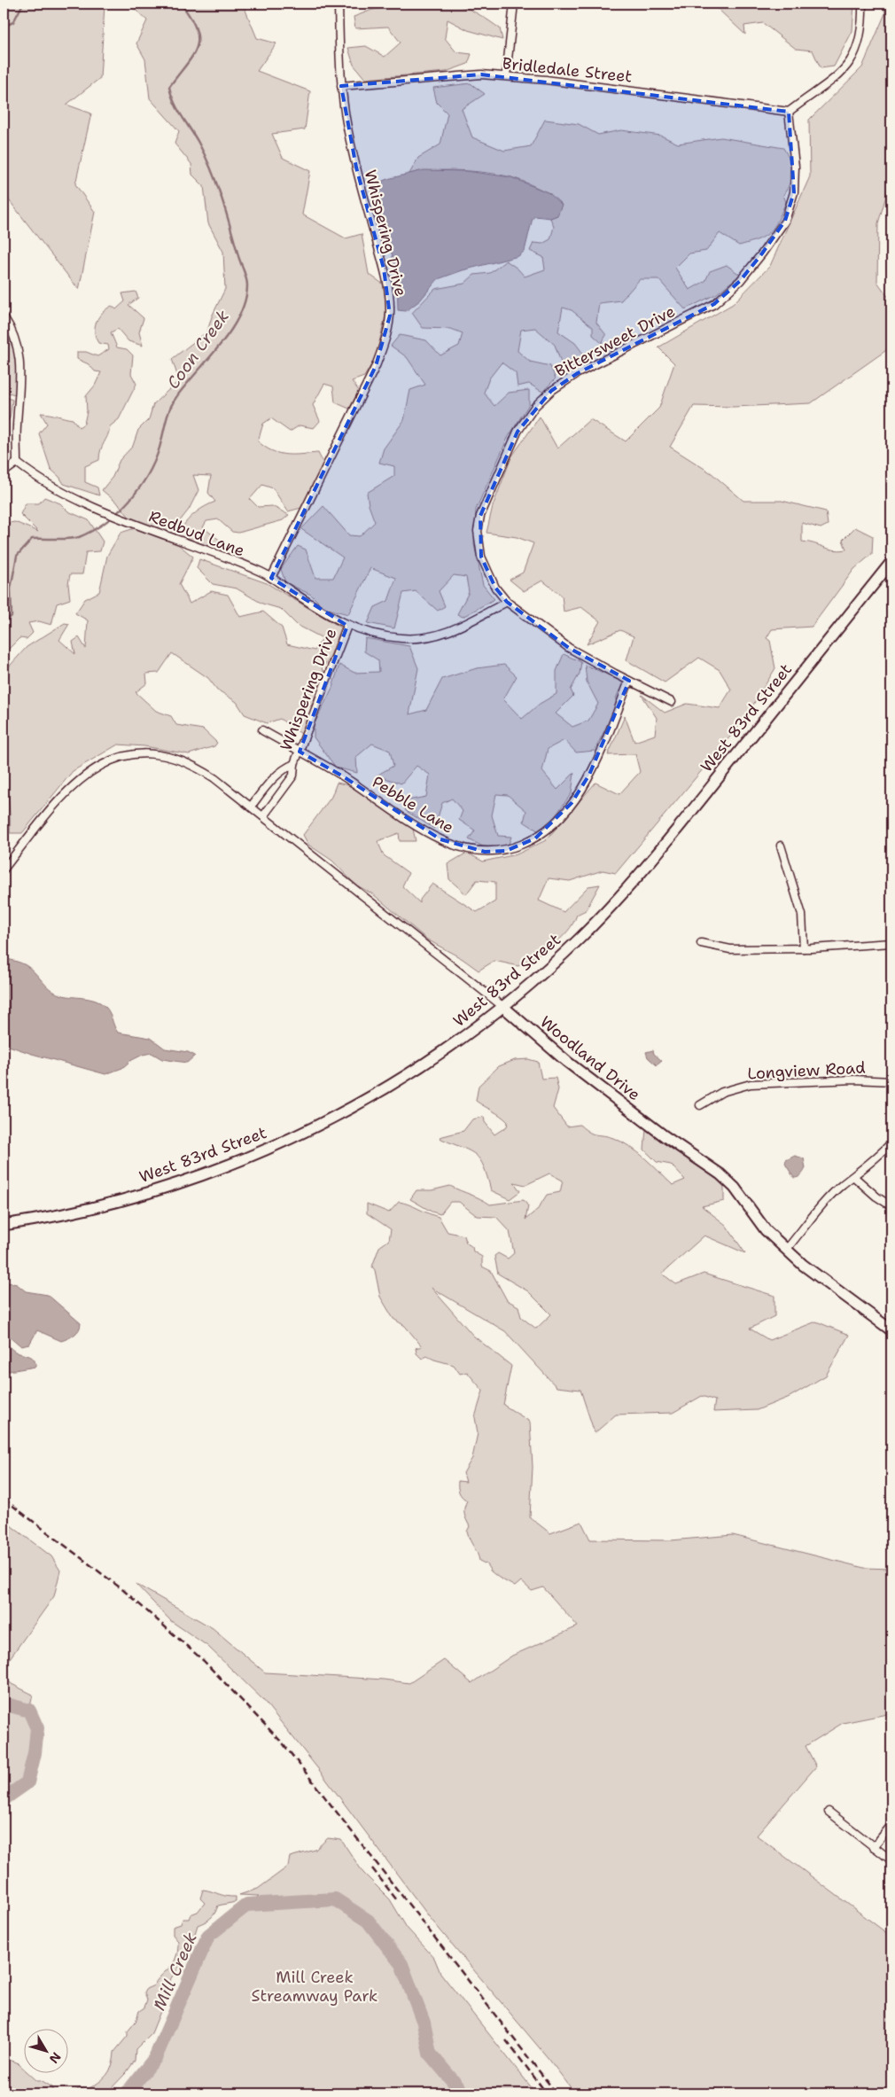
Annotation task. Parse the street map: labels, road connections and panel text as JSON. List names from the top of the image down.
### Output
{
  "streets": {
    "main road": ["West 83rd Street", "Woodland Drive"],
    "street": [
      "Bridledale Street",
      "Whispering Drive",
      "Bittersweet Drive",
      "Redbud Lane",
      "Pebble Lane",
      "Longview Road"
    ]
  },
  "crossings": [
    ["Bridledale Street", "Whispering Drive"],
    ["Bridledale Street", "Bittersweet Drive"],
    ["Whispering Drive", "Redbud Lane"],
    ["Whispering Drive", "Pebble Lane"],
    ["Whispering Drive", "Woodland Drive"],
    ["Bittersweet Drive", "Redbud Lane"],
    ["Bittersweet Drive", "Pebble Lane"],
    ["West 83rd Street", "Woodland Drive"]
  ],
  "water": ["Coon Creek", "Mill Creek"],
  "parks": ["Mill Creek Streamway Park"],
  "north": "bottom right"
}
